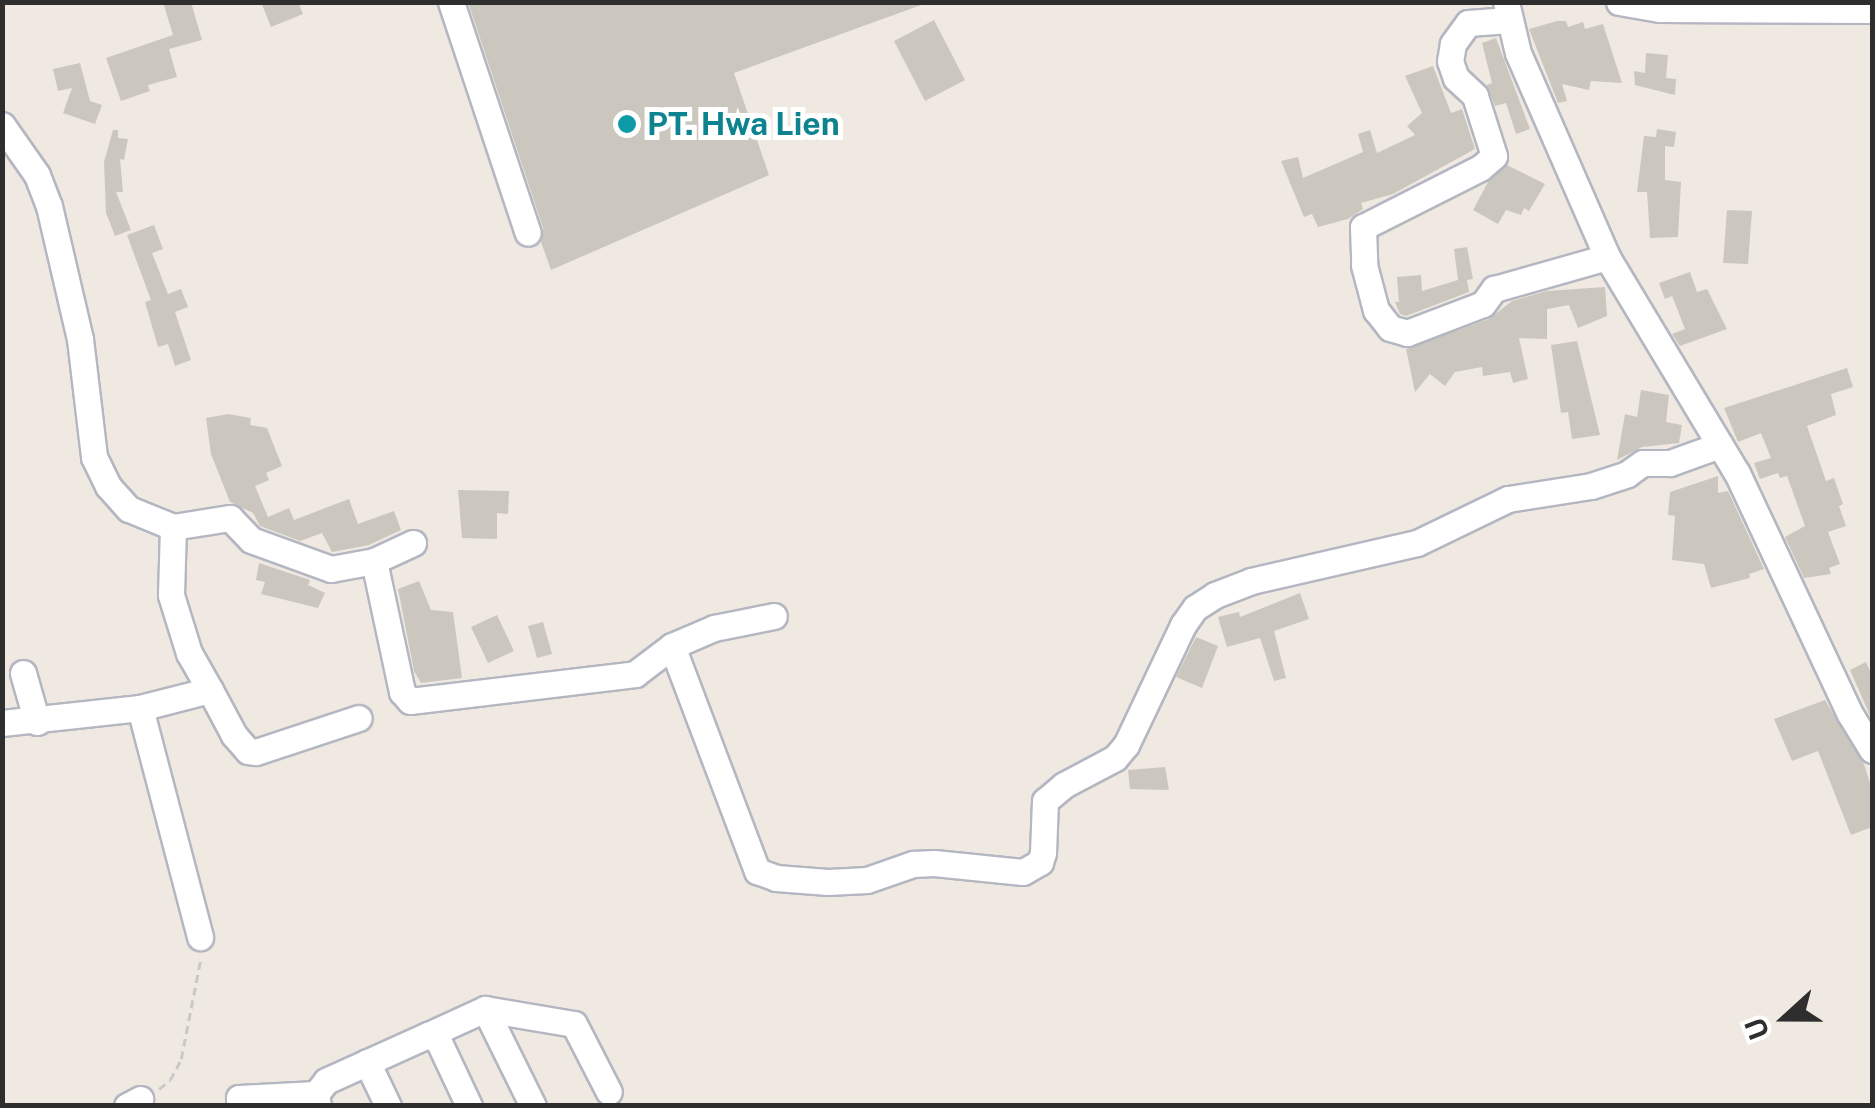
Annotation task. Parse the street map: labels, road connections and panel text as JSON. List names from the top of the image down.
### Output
{
  "places": ["PT. Hwa Lien"],
  "north": "left"
}
